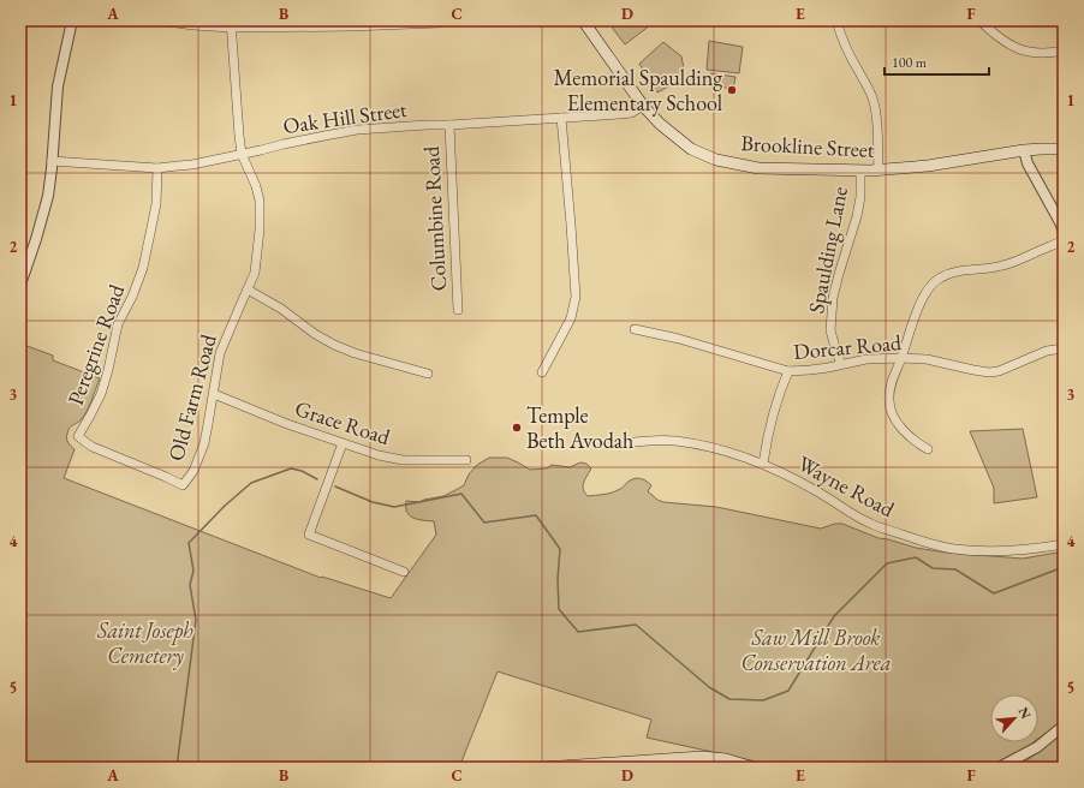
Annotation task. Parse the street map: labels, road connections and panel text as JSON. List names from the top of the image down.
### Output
{
  "streets": {
    "main road": ["Brookline Street"],
    "street": [
      "Oak Hill Street",
      "Columbine Road",
      "Spaulding Lane",
      "Peregrine Road",
      "Dorcar Road",
      "Old Farm Road",
      "Grace Road",
      "Wayne Road"
    ]
  },
  "crossings": [
    ["Oak Hill Street", "Brookline Street"],
    ["Oak Hill Street", "Columbine Road"],
    ["Oak Hill Street", "Peregrine Road"],
    ["Oak Hill Street", "Old Farm Road"],
    ["Brookline Street", "Spaulding Lane"],
    ["Spaulding Lane", "Dorcar Road"],
    ["Peregrine Road", "Old Farm Road"],
    ["Old Farm Road", "Grace Road"]
  ],
  "parks": ["Saint Joseph Cemetery", "Saw Mill Brook Conservation Area"],
  "places": ["Memorial Spaulding Elementary School", "Temple Beth Avodah"],
  "scale_bar": "100 m",
  "north": "top right",
  "grid": {
    "columns": [
      "A",
      "B",
      "C",
      "D",
      "E",
      "F"
    ],
    "rows": [
      "1",
      "2",
      "3",
      "4",
      "5"
    ]
  }
}
